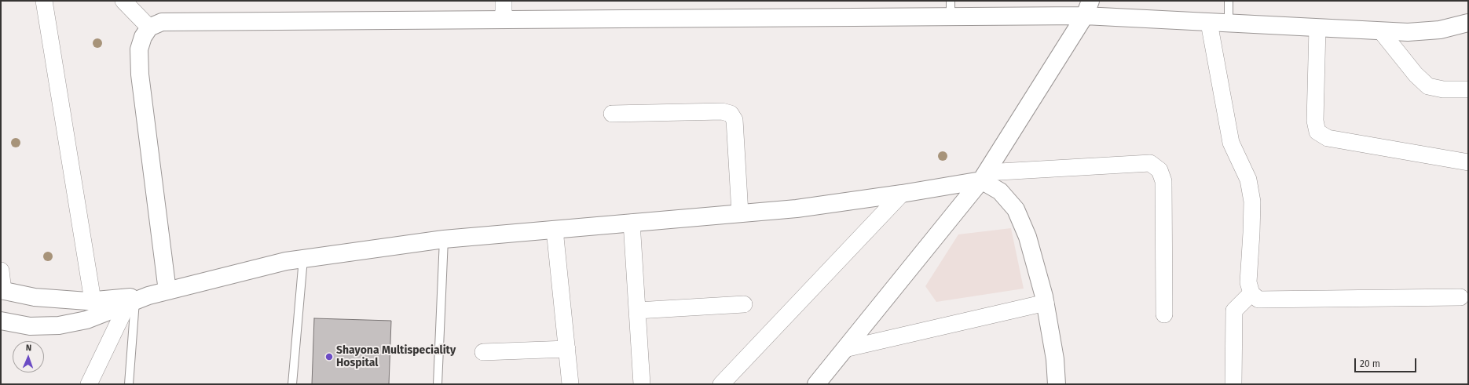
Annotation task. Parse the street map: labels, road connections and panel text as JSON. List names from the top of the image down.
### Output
{
  "places": ["Shayona Multispeciality Hospital"],
  "scale_bar": "20 m",
  "north": "top"
}
